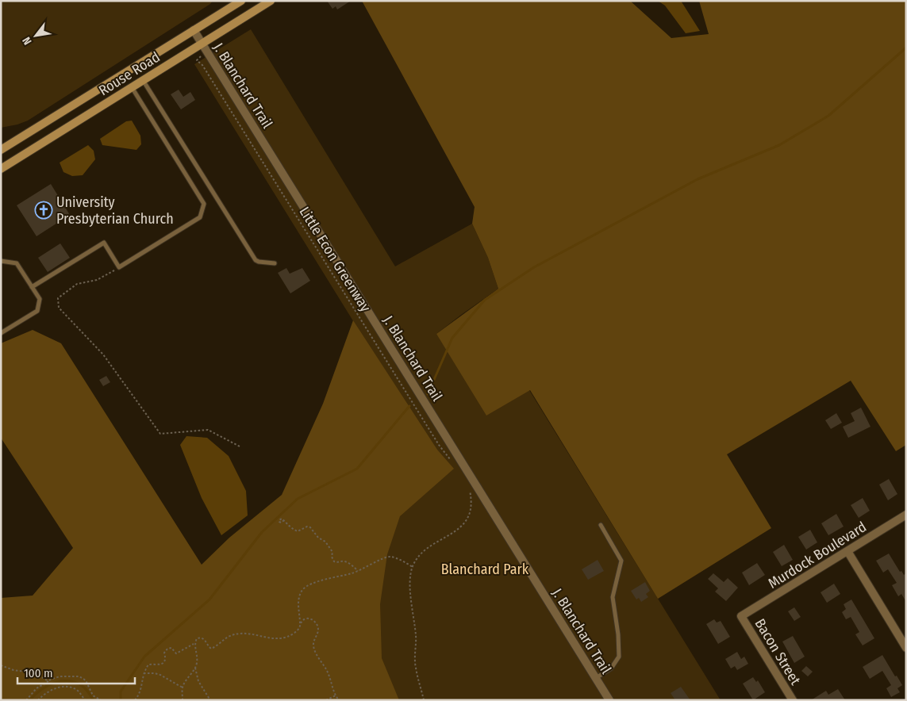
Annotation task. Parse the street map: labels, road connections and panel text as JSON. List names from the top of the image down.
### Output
{
  "streets": {
    "street": [
      "Rouse Road",
      "J. Blanchard Trail",
      "Murdock Boulevard",
      "Bacon Street"
    ],
    "path": ["Little Econ Greenway"]
  },
  "crossings": [
    ["Rouse Road", "J. Blanchard Trail"],
    ["Murdock Boulevard", "Bacon Street"]
  ],
  "parks": ["Blanchard Park"],
  "places": {
    "church": ["University Presbyterian Church"]
  },
  "scale_bar": "100 m",
  "north": "bottom left"
}
